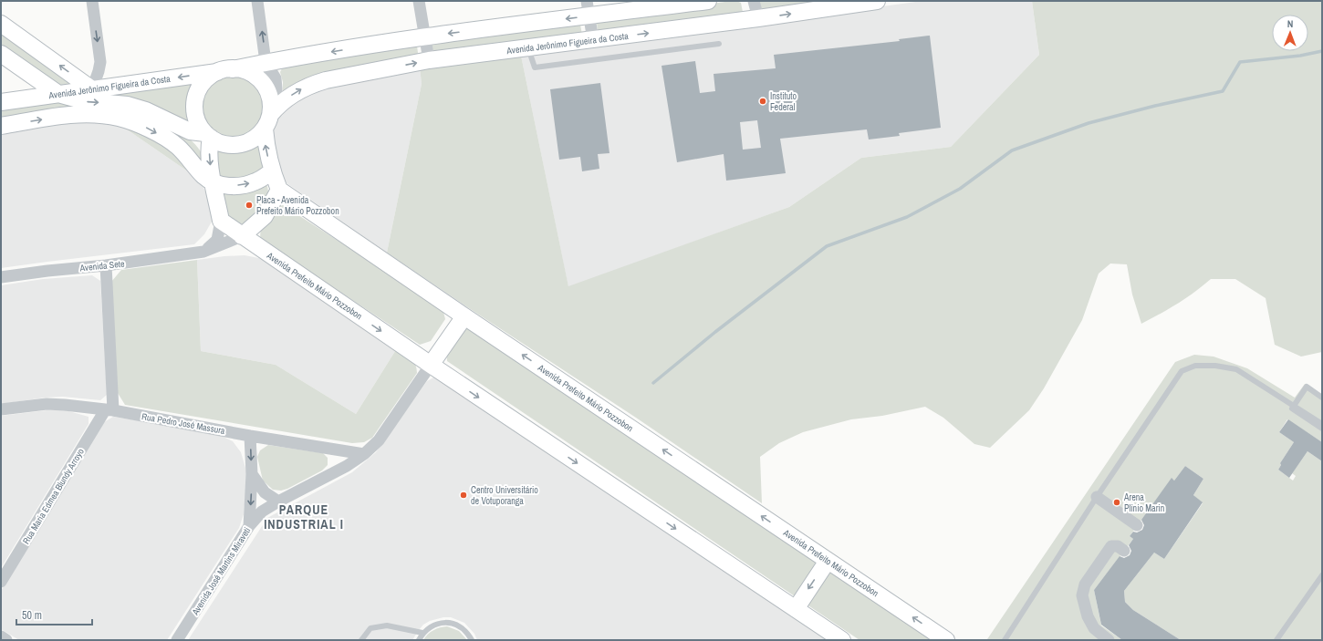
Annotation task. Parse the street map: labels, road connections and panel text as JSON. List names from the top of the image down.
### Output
{
  "streets": {
    "main road": ["Avenida Jerônimo Figueira da Costa", "Avenida Prefeito Mário Pozzobon"],
    "street": [
      "Avenida Sete",
      "Rua Pedro José Massura",
      "Rua Maria Edmea Blundy Arroyo",
      "Avenida José Martins Miraveti"
    ]
  },
  "crossings": [
    ["Avenida Sete", "Avenida Prefeito Mário Pozzobon"],
    ["Avenida Prefeito Mário Pozzobon", "Avenida José Martins Miraveti"],
    ["Rua Pedro José Massura", "Rua Maria Edmea Blundy Arroyo"],
    ["Rua Pedro José Massura", "Avenida José Martins Miraveti"]
  ],
  "districts": ["PARQUE INDUSTRIAL I"],
  "places": [
    "Instituto Federal",
    "Placa - Avenida Prefeito Mário Pozzobon",
    "Centro Universitário de Votuporanga",
    "Arena Plínio Marin"
  ],
  "scale_bar": "50 m",
  "north": "top"
}
